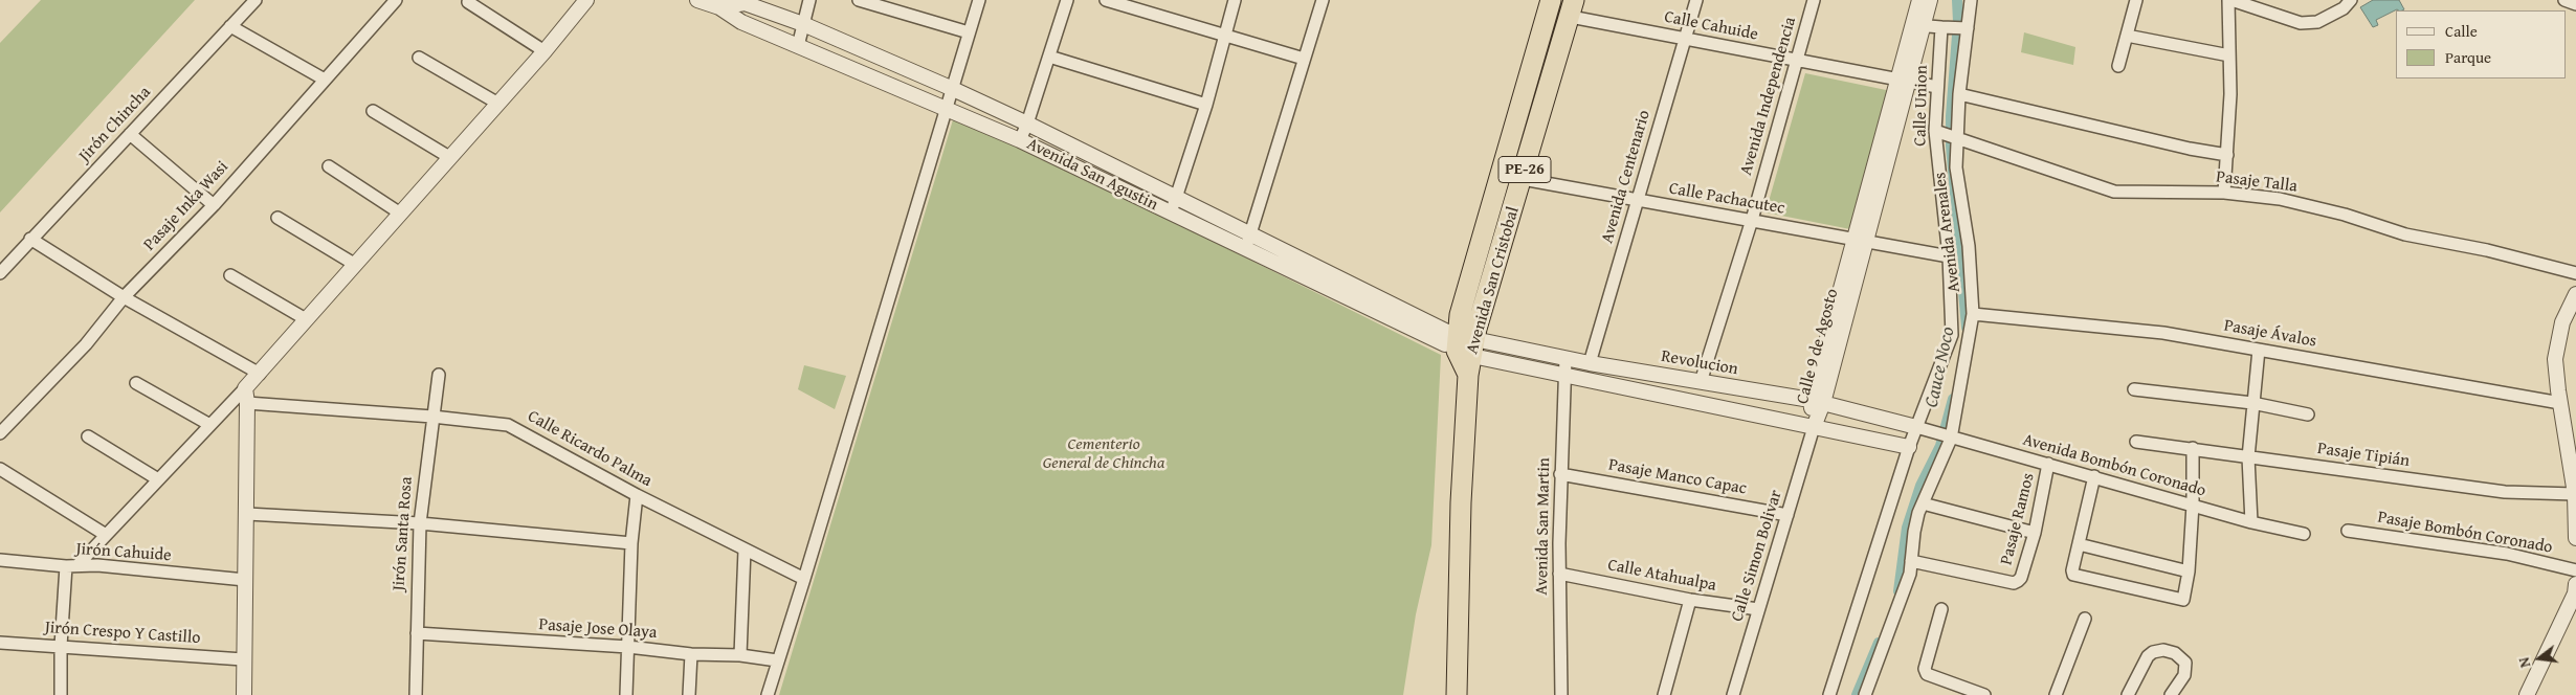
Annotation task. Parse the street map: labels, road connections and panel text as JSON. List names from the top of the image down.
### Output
{
  "streets": {
    "highway": ["PE-26", "Avenida San Cristobal"],
    "street": [
      "Calle Cahuide",
      "Avenida Independencia",
      "Calle Union",
      "Jirón Chincha",
      "Avenida San Agustin",
      "Avenida Centenario",
      "Pasaje Talla",
      "Calle Pachacutec",
      "Pasaje Inka Wasi",
      "Avenida Arenales",
      "Pasaje Ávalos",
      "Calle 9 de Agosto",
      "Revolucion",
      "Calle Ricardo Palma",
      "Pasaje Tipián",
      "Avenida Bombón Coronado",
      "Pasaje Manco Capac",
      "Pasaje Ramos",
      "Avenida San Martin",
      "Pasaje Bombón Coronado",
      "Jirón Santa Rosa",
      "Jirón Cahuide",
      "Calle Simon Bolivar",
      "Calle Atahualpa",
      "Pasaje Jose Olaya",
      "Jirón Crespo Y Castillo"
    ]
  },
  "crossings": [
    ["Calle Cahuide", "Avenida Independencia"],
    ["Calle Cahuide", "Calle Union"],
    ["Calle Cahuide", "Avenida Centenario"],
    ["Calle Cahuide", "Avenida San Cristobal"],
    ["Calle Cahuide", "Calle 9 de Agosto"],
    ["Avenida Independencia", "Calle Pachacutec"],
    ["Avenida Independencia", "Revolucion"],
    ["Calle Union", "Pasaje Talla"],
    ["Calle Union", "Calle Pachacutec"],
    ["Calle Union", "Avenida Arenales"],
    ["Calle Union", "Revolucion"],
    ["Calle Union", "Avenida Bombón Coronado"],
    ["Avenida San Agustin", "Avenida San Cristobal"],
    ["Avenida San Agustin", "Revolucion"],
    ["Avenida Centenario", "Calle Pachacutec"],
    ["Avenida Centenario", "Revolucion"],
    ["Pasaje Talla", "Avenida Arenales"],
    ["Calle Pachacutec", "Avenida San Cristobal"],
    ["Calle Pachacutec", "Calle 9 de Agosto"],
    ["Avenida Arenales", "Pasaje Ávalos"],
    ["Avenida Arenales", "Avenida Bombón Coronado"],
    ["Avenida Arenales", "Pasaje Ramos"],
    ["Avenida San Cristobal", "Revolucion"],
    ["Calle 9 de Agosto", "Revolucion"],
    ["Calle 9 de Agosto", "Calle Simon Bolivar"],
    ["Revolucion", "Avenida Bombón Coronado"],
    ["Revolucion", "Avenida San Martin"],
    ["Calle Ricardo Palma", "Jirón Santa Rosa"],
    ["Avenida Bombón Coronado", "Pasaje Ramos"],
    ["Pasaje Manco Capac", "Avenida San Martin"],
    ["Pasaje Manco Capac", "Calle Simon Bolivar"],
    ["Avenida San Martin", "Calle Atahualpa"],
    ["Jirón Santa Rosa", "Pasaje Jose Olaya"],
    ["Calle Simon Bolivar", "Calle Atahualpa"]
  ],
  "water": ["Cauce Noco"],
  "parks": ["Cementerio General de Chincha"],
  "legend": ["Calle", "Parque"],
  "north": "left"
}
